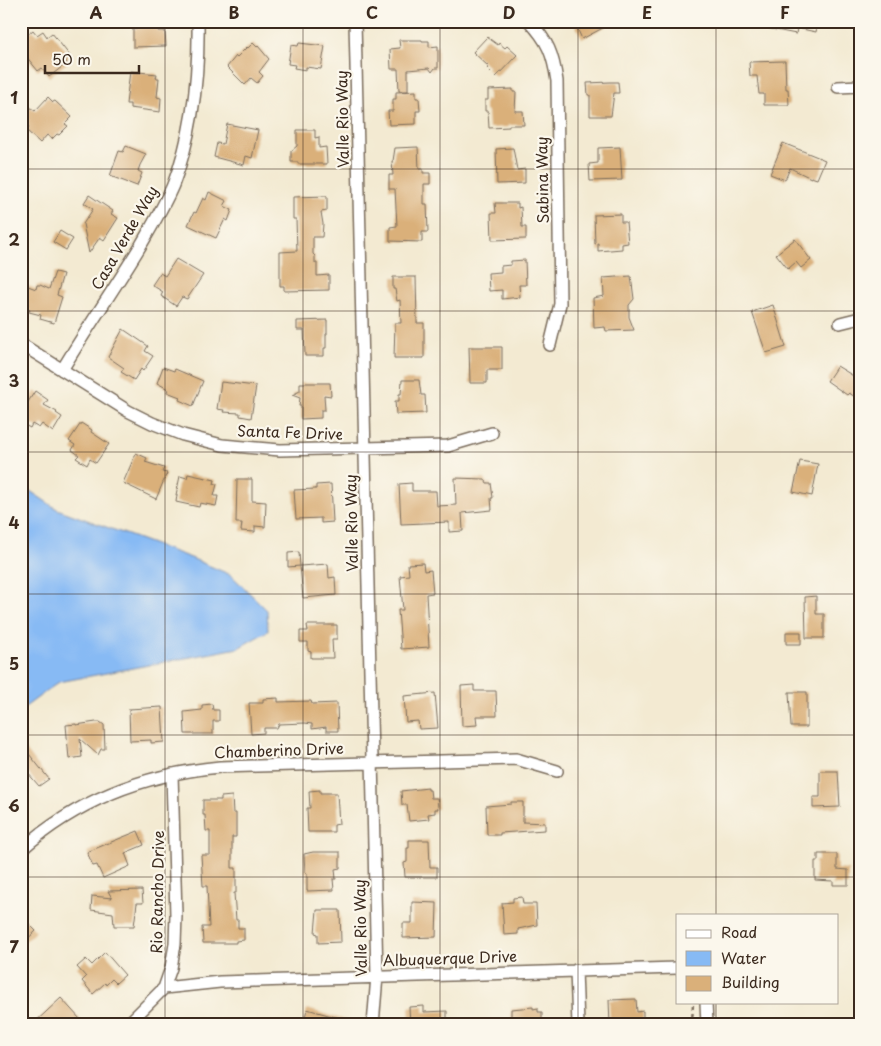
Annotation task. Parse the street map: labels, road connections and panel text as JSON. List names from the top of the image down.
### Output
{
  "streets": {
    "street": [
      "Valle Rio Way",
      "Sabina Way",
      "Casa Verde Way",
      "Santa Fe Drive",
      "Chamberino Drive",
      "Rio Rancho Drive",
      "Albuquerque Drive"
    ]
  },
  "crossings": [
    ["Valle Rio Way", "Santa Fe Drive"],
    ["Valle Rio Way", "Chamberino Drive"],
    ["Valle Rio Way", "Albuquerque Drive"],
    ["Casa Verde Way", "Santa Fe Drive"],
    ["Chamberino Drive", "Rio Rancho Drive"],
    ["Rio Rancho Drive", "Albuquerque Drive"]
  ],
  "legend": ["Road", "Water", "Building"],
  "scale_bar": "50 m",
  "grid": {
    "columns": [
      "A",
      "B",
      "C",
      "D",
      "E",
      "F"
    ],
    "rows": [
      "1",
      "2",
      "3",
      "4",
      "5",
      "6",
      "7"
    ]
  }
}
